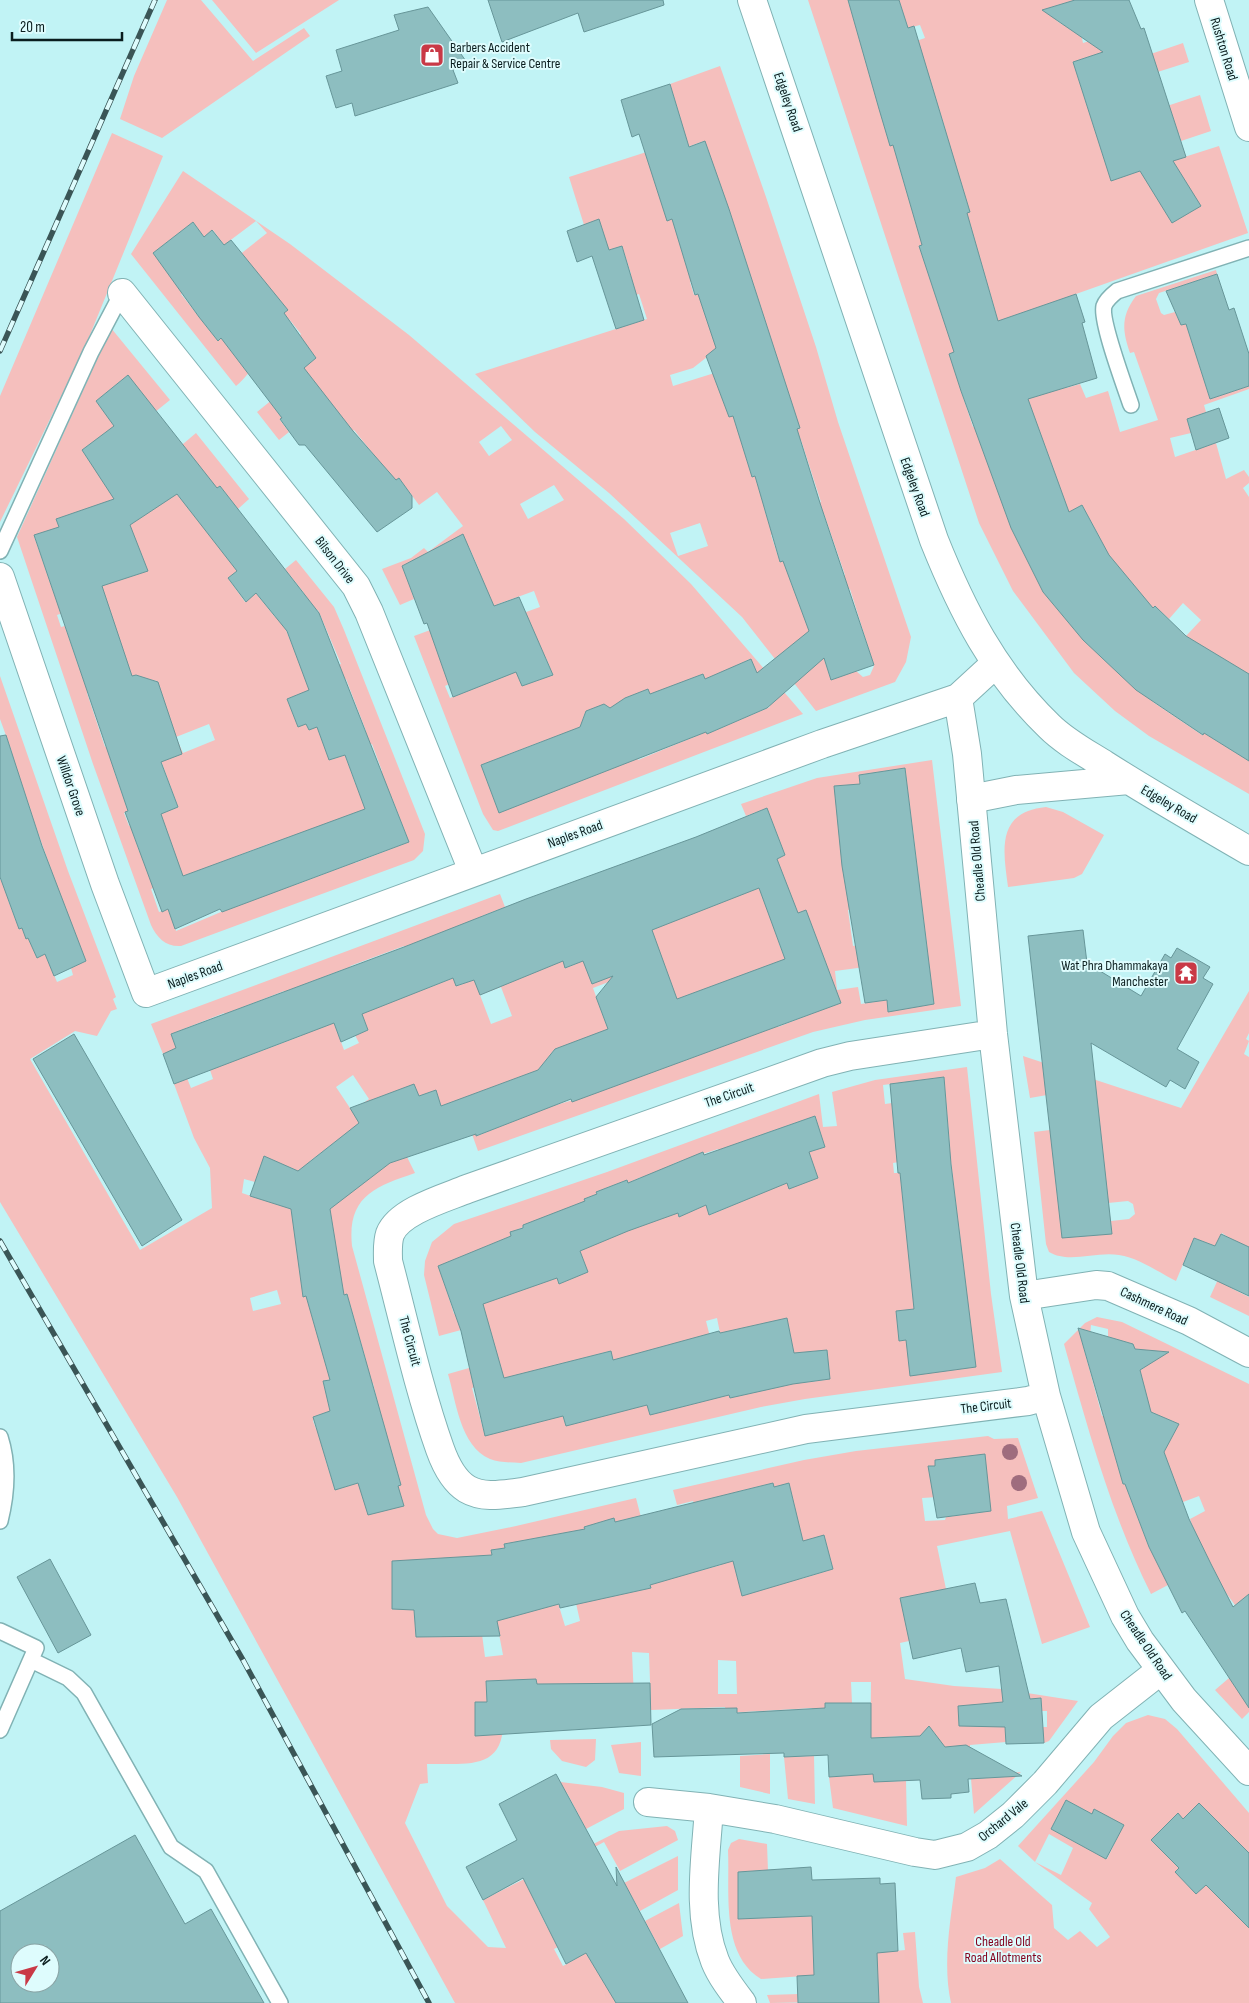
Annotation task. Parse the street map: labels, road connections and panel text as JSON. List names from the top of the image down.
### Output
{
  "streets": {
    "street": [
      "Rushton Road",
      "Edgeley Road",
      "Bilson Drive",
      "Willdor Grove",
      "Naples Road",
      "Cheadle Old Road",
      "The Circuit",
      "Cashmere Road",
      "Orchard Vale"
    ]
  },
  "crossings": [
    ["Edgeley Road", "Naples Road"],
    ["Bilson Drive", "Naples Road"],
    ["Willdor Grove", "Naples Road"],
    ["Naples Road", "Cheadle Old Road"],
    ["Cheadle Old Road", "The Circuit"],
    ["Cheadle Old Road", "Cashmere Road"],
    ["Cheadle Old Road", "Orchard Vale"]
  ],
  "parks": ["Cheadle Old Road Allotments"],
  "places": {
    "shop": ["Barbers Accident Repair & Service Centre"],
    "temple": ["Wat Phra Dhammakaya Manchester"]
  },
  "scale_bar": "20 m",
  "north": "top right"
}
